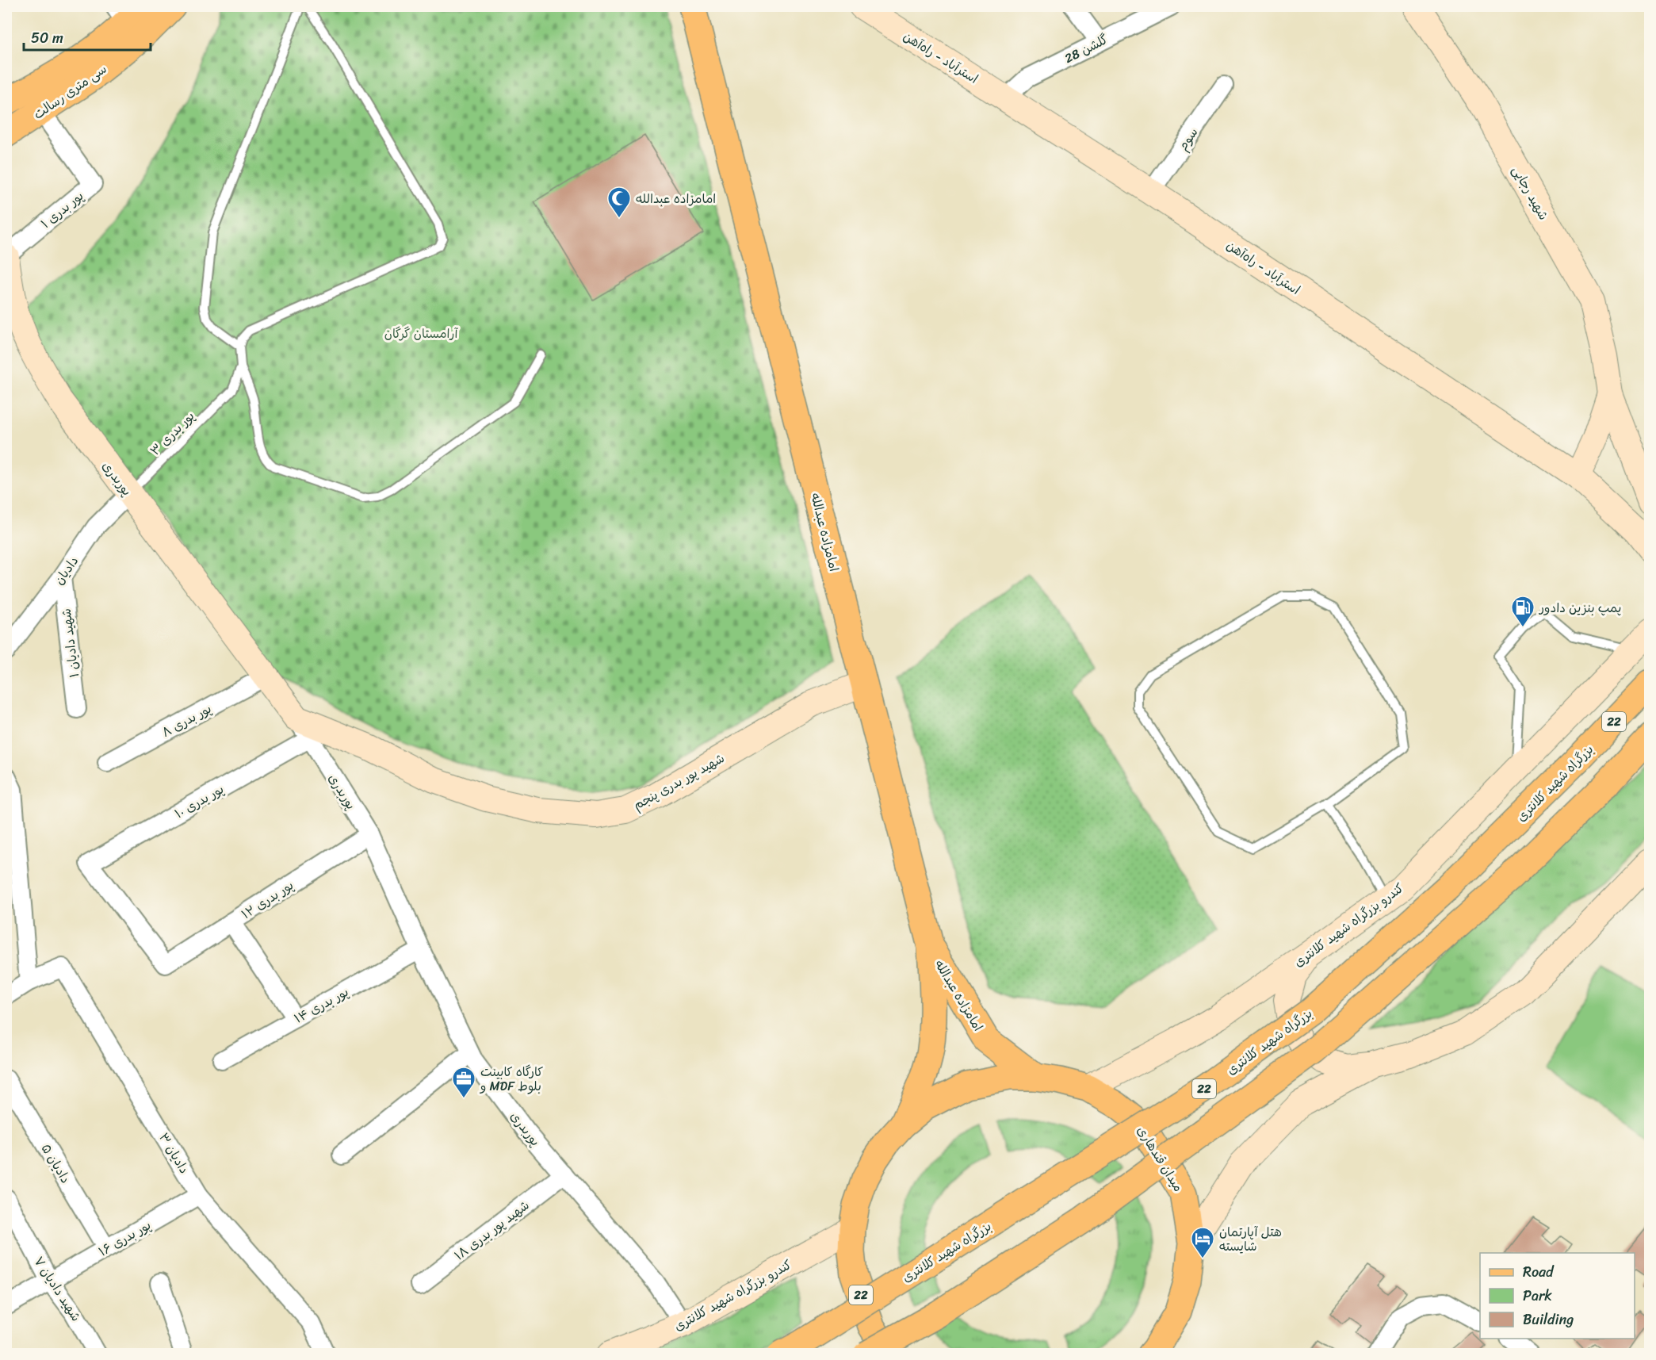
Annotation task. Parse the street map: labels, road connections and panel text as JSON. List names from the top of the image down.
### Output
{
  "streets": {
    "main road": [
      "استرآباد - راه‌آهن",
      "سی متری رسالت",
      "شهید رجایی",
      "پوربدری",
      "امامزاده عبدالله",
      "22",
      "شهید پور بدری پنجم",
      "بزرگراه شهید کلانتری",
      "کندرو بزرگراه شهید کلانتری",
      "میدان قندهاری"
    ],
    "street": [
      "گلشن 28",
      "سوم",
      "پور بدری ۱",
      "دادیان",
      "۱ شهید دادیان",
      "پور بدری ۸",
      "پور بدری ۱۰",
      "پور بدری ۱۲",
      "پور بدری ۱۴",
      "دادیان ۳",
      "دادیان ۵",
      "شهید پور بدری ۱۸",
      "پور بدری ۱۶",
      "شهید دادیان ۷"
    ],
    "lane": ["پور بدری ۳"]
  },
  "crossings": [
    ["گلشن 28", "استرآباد - راه‌آهن"],
    ["استرآباد - راه‌آهن", "سوم"],
    ["استرآباد - راه‌آهن", "شهید رجایی"],
    ["سی متری رسالت", "پور بدری ۱"],
    ["پور بدری ۱", "پوربدری"],
    ["پور بدری ۳", "پوربدری"],
    ["پور بدری ۳", "دادیان"],
    ["پوربدری", "دادیان"],
    ["پوربدری", "پور بدری ۸"],
    ["پوربدری", "شهید پور بدری پنجم"],
    ["پوربدری", "پور بدری ۱۰"],
    ["پوربدری", "پور بدری ۱۲"],
    ["پوربدری", "کندرو بزرگراه شهید کلانتری"],
    ["پوربدری", "پور بدری ۱۴"],
    ["پوربدری", "شهید پور بدری ۱۸"],
    ["امامزاده عبدالله", "شهید پور بدری پنجم"],
    ["امامزاده عبدالله", "میدان قندهاری"],
    ["دادیان", "۱ شهید دادیان"],
    ["پور بدری ۱۰", "پور بدری ۱۲"],
    ["کندرو بزرگراه شهید کلانتری", "میدان قندهاری"],
    ["دادیان ۳", "پور بدری ۱۶"],
    ["دادیان ۵", "پور بدری ۱۶"],
    ["پور بدری ۱۶", "شهید دادیان ۷"]
  ],
  "parks": ["آرامستان گرگان"],
  "places": {
    "mosque": ["امامزاده عبدالله"],
    "fuel station": ["پمپ بنزین دادور"],
    "office": ["کارگاه کابینت و MDF بلوط"],
    "hotel": ["هتل آپارتمان شایسته"]
  },
  "legend": ["Road", "Park", "Building"],
  "scale_bar": "50 m"
}
